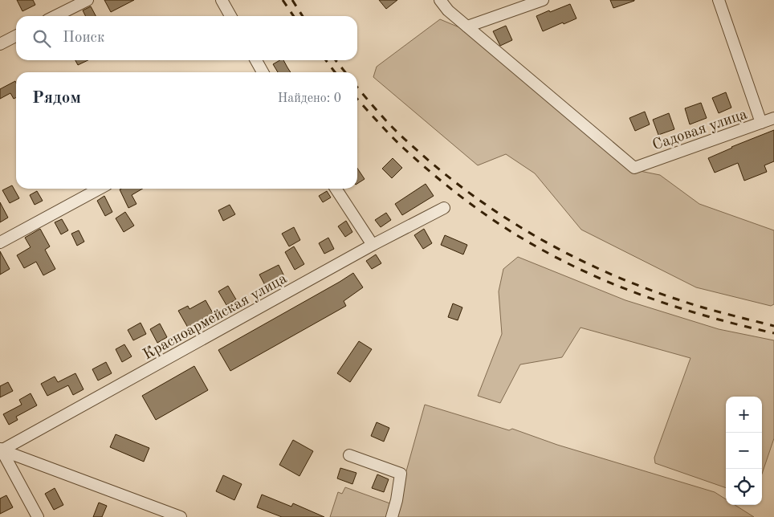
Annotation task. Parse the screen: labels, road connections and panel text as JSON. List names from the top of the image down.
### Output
{
  "streets": {
    "street": ["Садовая улица", "Красноармейская улица"]
  },
  "page": {
    "search": "Поиск",
    "heading": ["Рядом", "Найдено: 0"],
    "map_buttons": ["+", "−"]
  }
}
